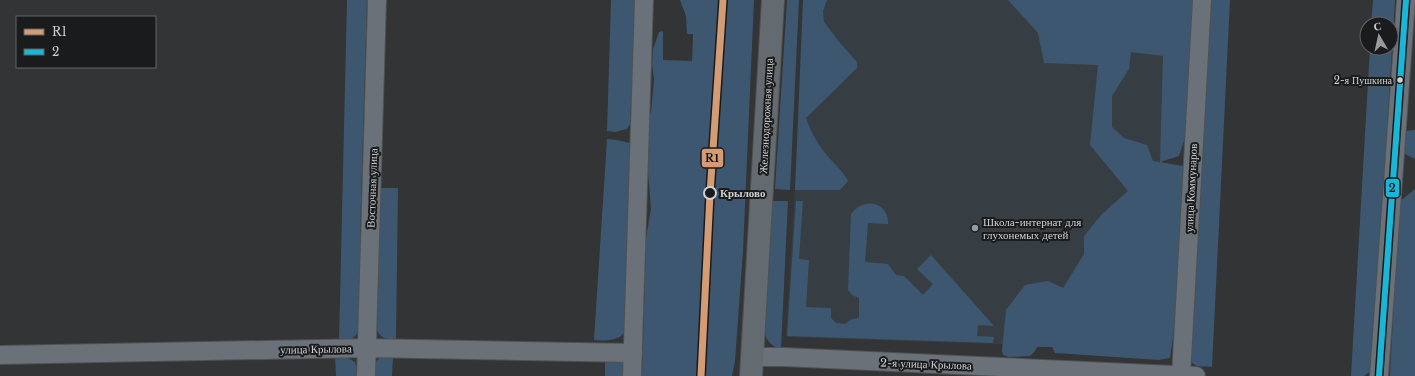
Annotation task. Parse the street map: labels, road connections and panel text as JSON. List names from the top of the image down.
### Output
{
  "streets": {
    "main road": ["Железнодорожная улица"],
    "street": [
      "Восточная улица",
      "улица Коммунаров",
      "улица Крылова",
      "2-я улица Крылова"
    ]
  },
  "crossings": [
    ["Железнодорожная улица", "2-я улица Крылова"],
    ["Восточная улица", "улица Крылова"],
    ["улица Коммунаров", "2-я улица Крылова"]
  ],
  "places": ["2-я Пушкина", "Крылово", "Школа-интернат для глухонемых детей"],
  "lines": ["transit line R1", "transit line 2"],
  "legend": ["R1", "2"],
  "north": "top"
}
